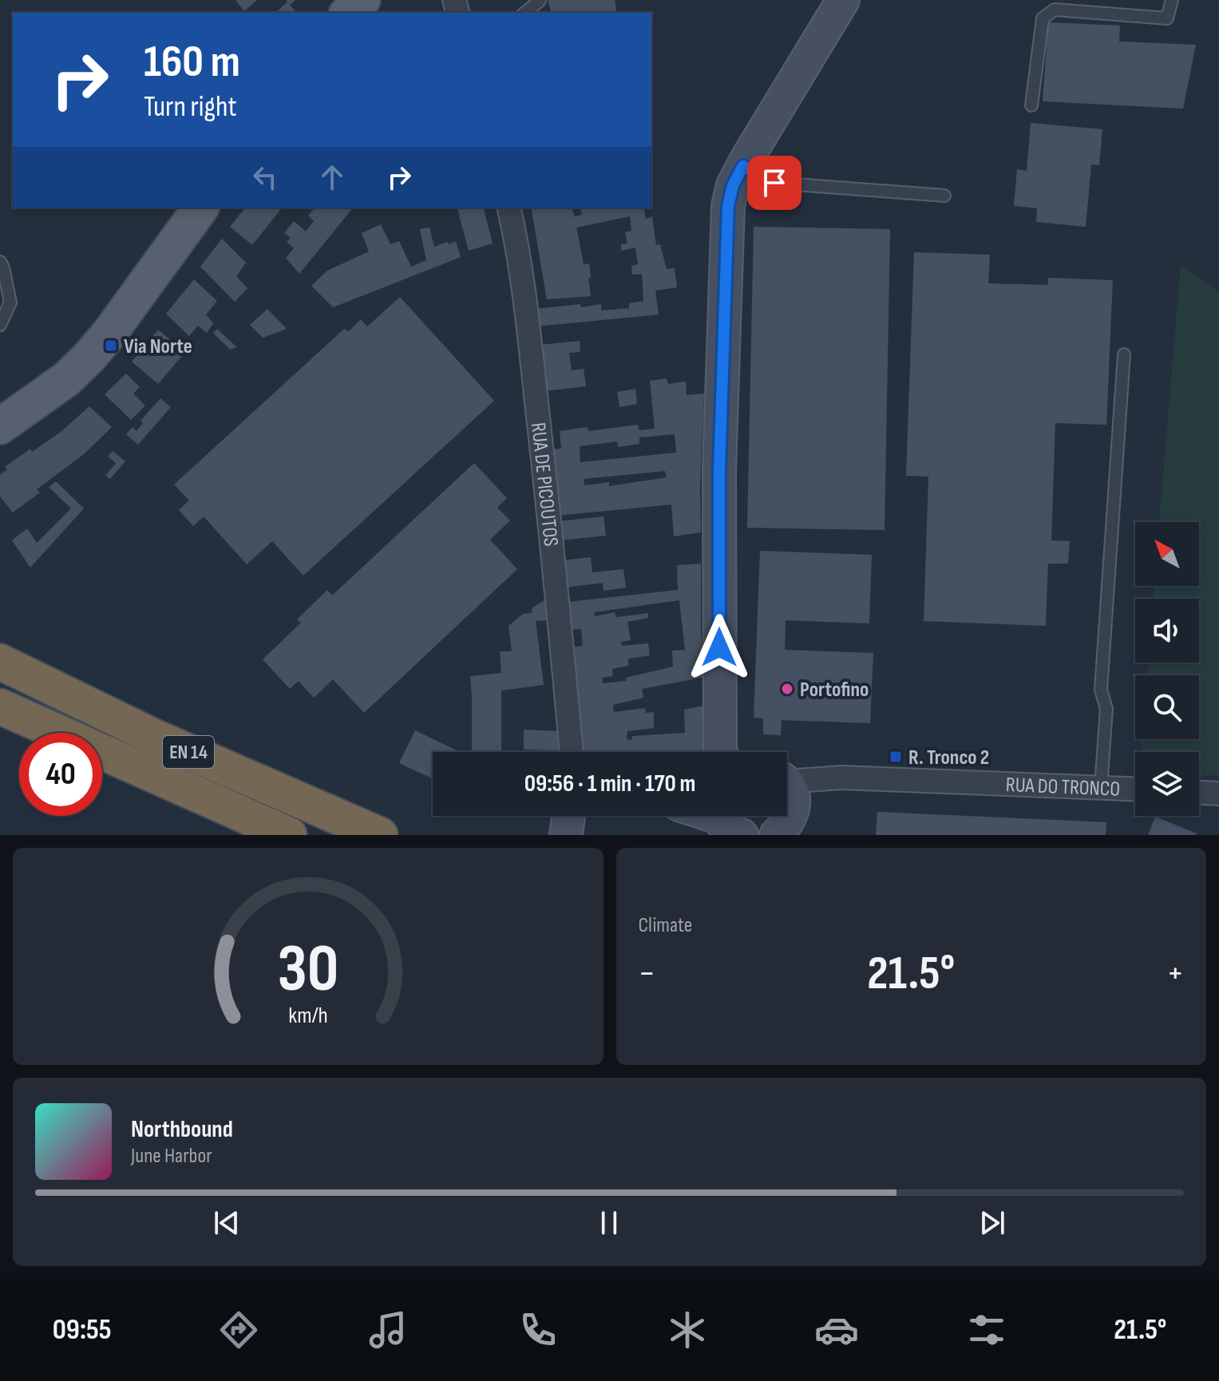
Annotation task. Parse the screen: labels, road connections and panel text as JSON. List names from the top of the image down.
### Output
{
  "streets": {
    "highway": ["EN 14"],
    "street": ["RUA DE PICOUTOS", "RUA DO TRONCO"]
  },
  "places": {
    "transit": ["Via Norte", "R. Tronco 2"],
    "other": ["Portofino"]
  },
  "north": "top left",
  "page": {
    "turn": ["160 m", "Turn right"],
    "limit": "40",
    "trip": "09:56 · 1 min · 170 m",
    "tile": "Climate",
    "heat": ["−", "21.5°", "+"],
    "song": ["Northbound", "June Harbor"],
    "tabs": ["09:55", "21.5°"],
    "gauge": ["30", "km/h"]
  }
}
